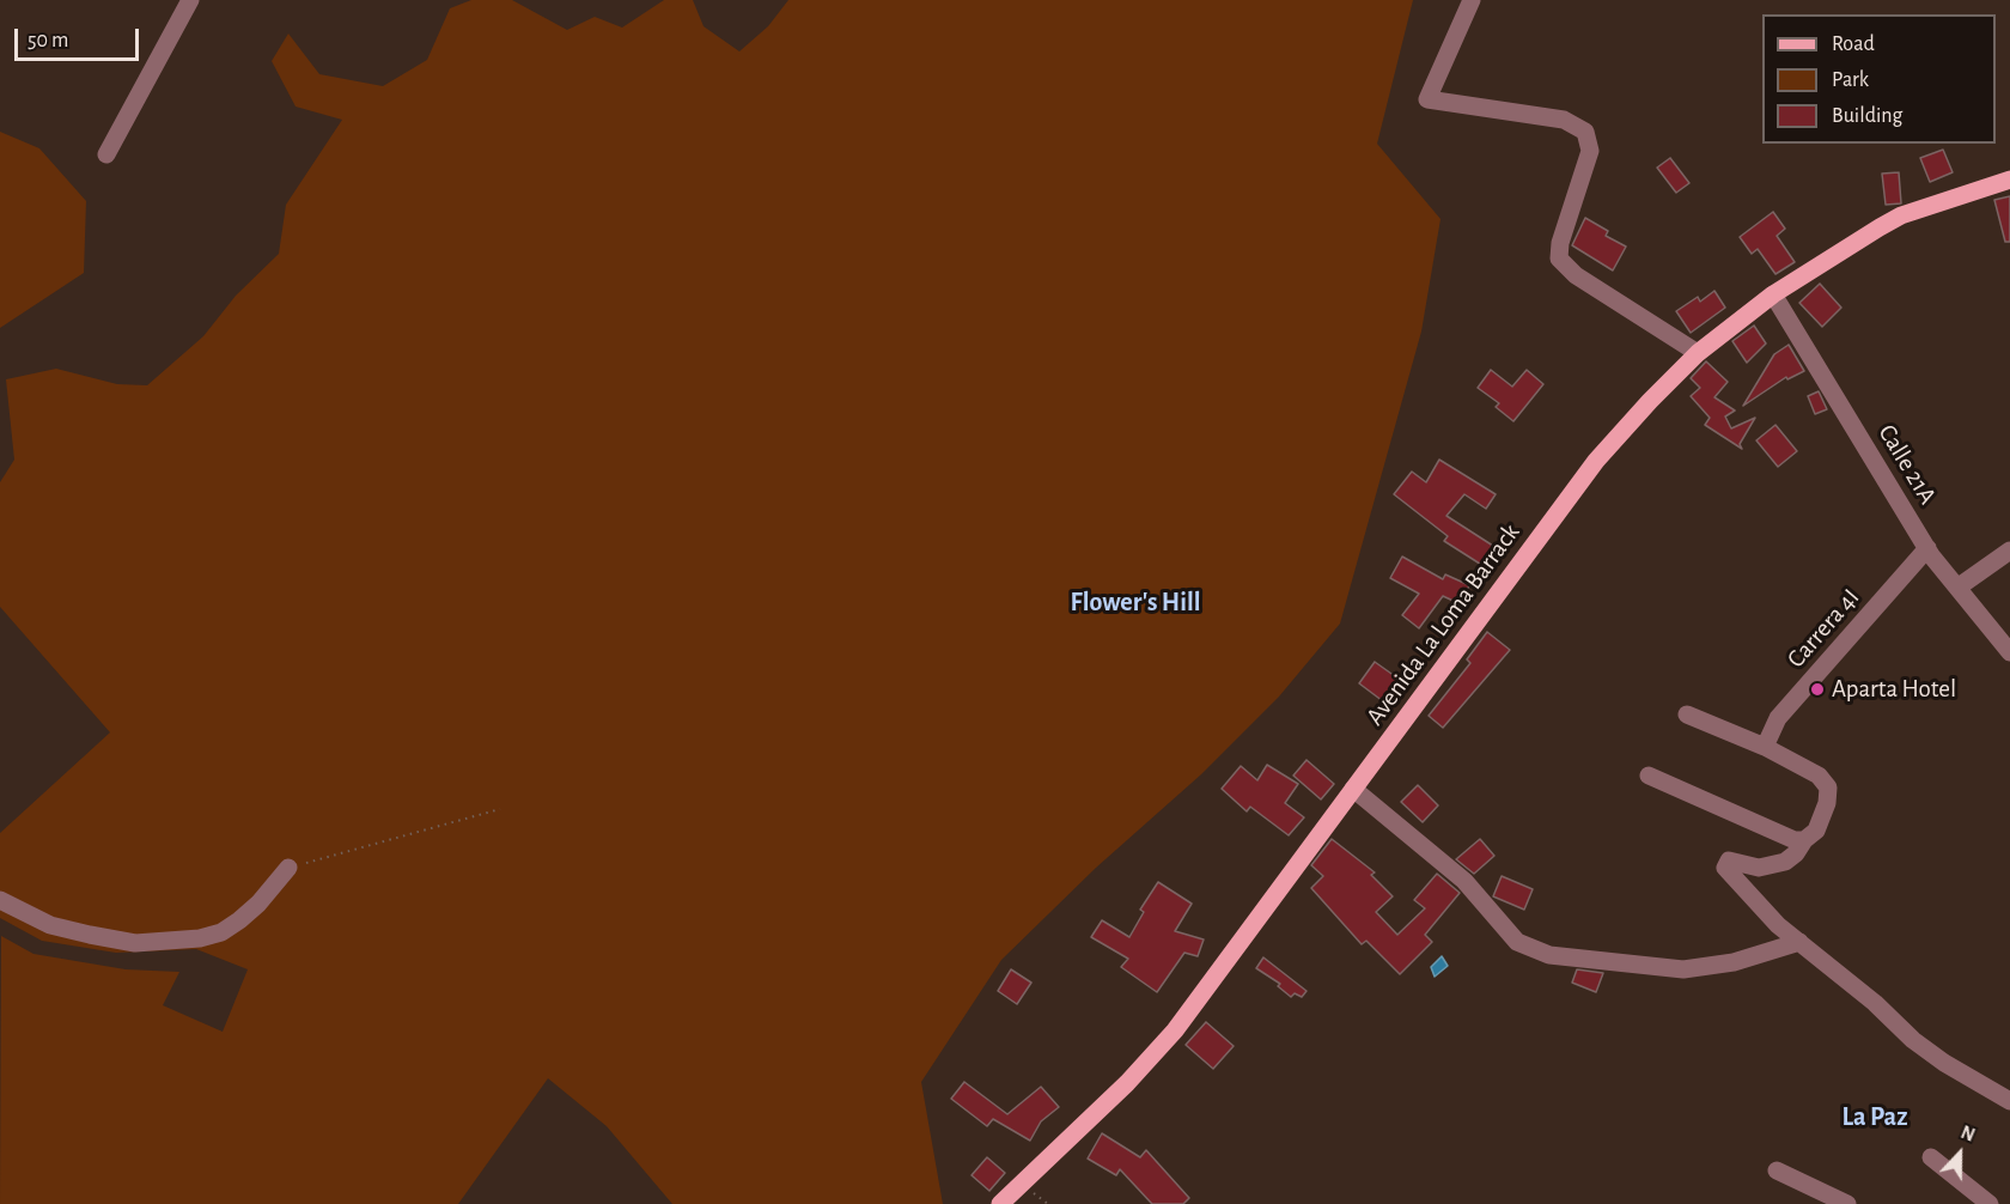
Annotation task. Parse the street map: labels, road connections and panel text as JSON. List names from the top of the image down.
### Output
{
  "streets": {
    "main road": ["Avenida La Loma Barrack"],
    "street": ["Calle 21A", "Carrera 4I"]
  },
  "crossings": [
    ["Calle 21A", "Avenida La Loma Barrack"],
    ["Calle 21A", "Carrera 4I"]
  ],
  "districts": ["Flower's Hill", "La Paz"],
  "places": ["Aparta Hotel"],
  "legend": ["Road", "Park", "Building"],
  "scale_bar": "50 m",
  "north": "top"
}
